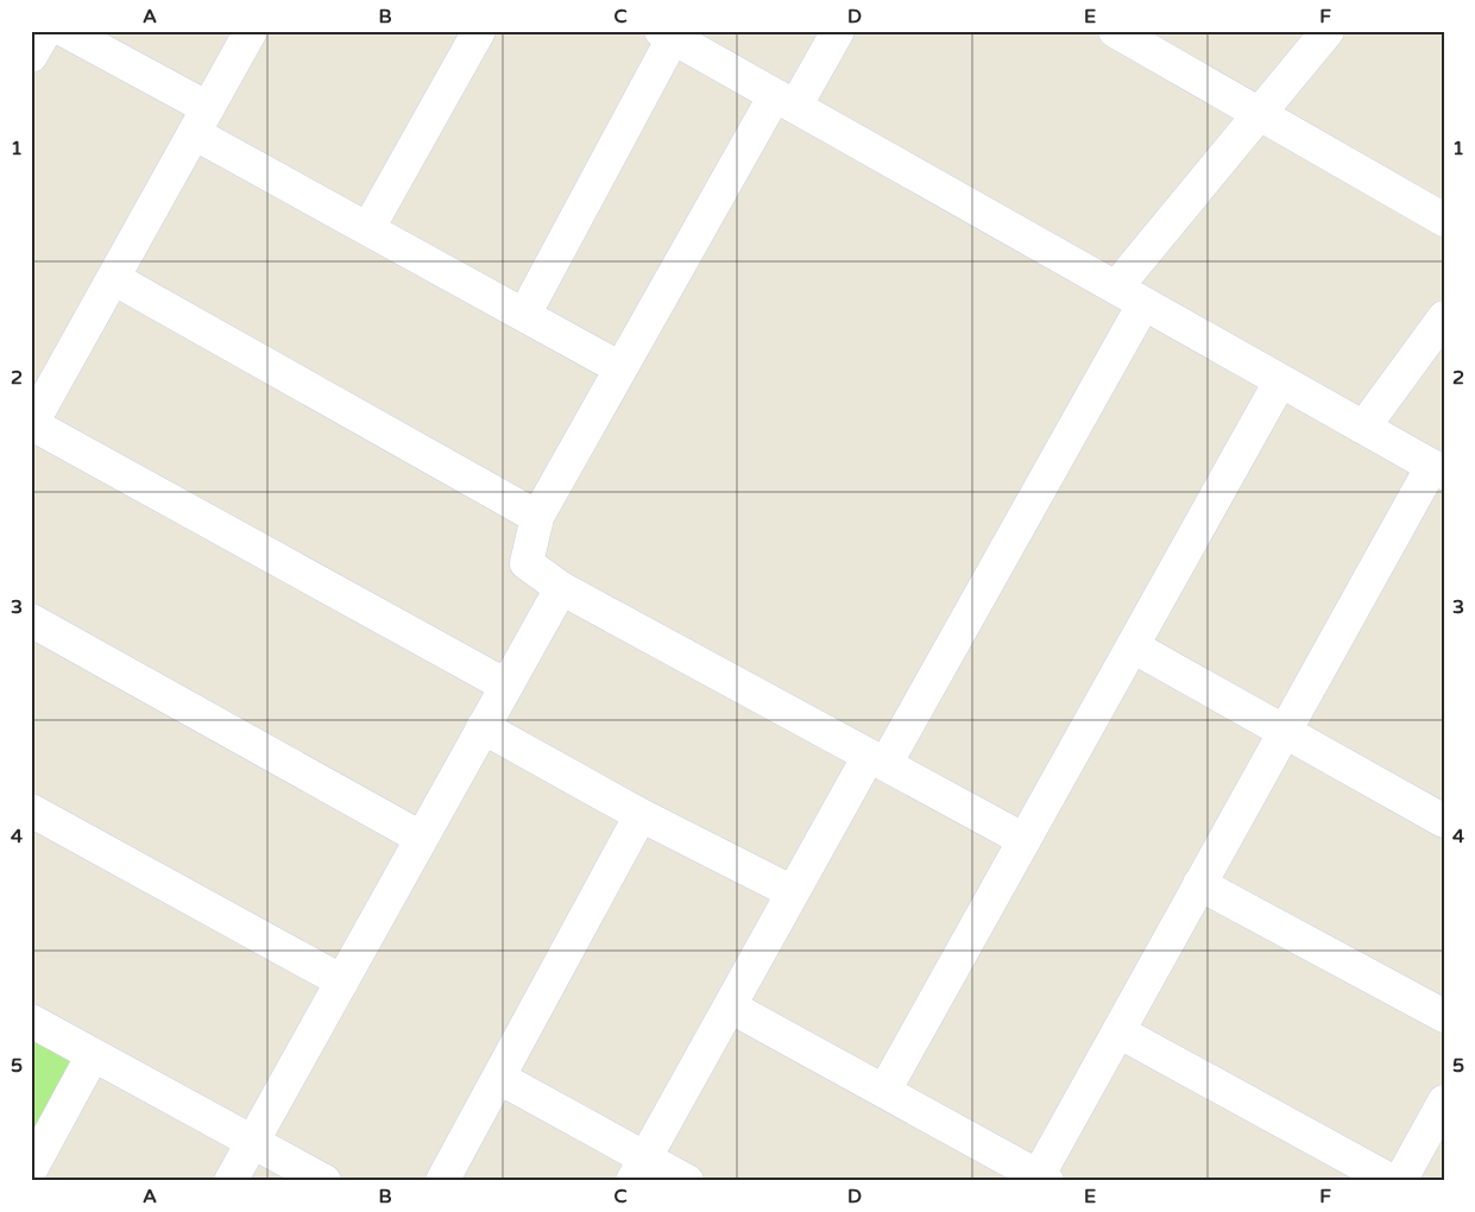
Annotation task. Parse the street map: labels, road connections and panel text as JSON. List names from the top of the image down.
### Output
{
  "grid": {
    "columns": [
      "A",
      "B",
      "C",
      "D",
      "E",
      "F"
    ],
    "rows": [
      "1",
      "2",
      "3",
      "4",
      "5"
    ]
  }
}
